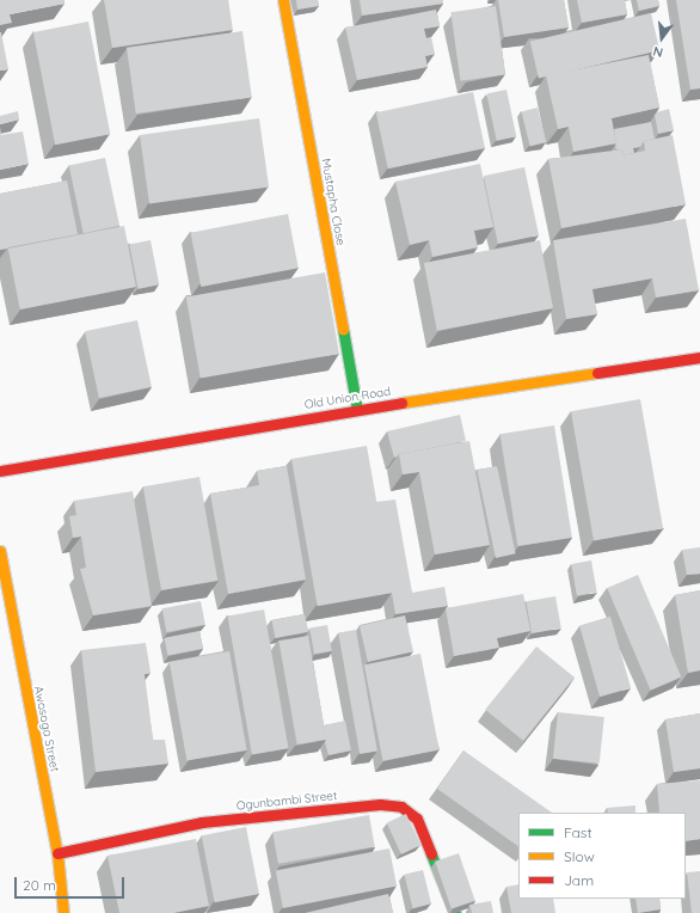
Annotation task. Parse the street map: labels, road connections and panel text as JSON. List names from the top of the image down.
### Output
{
  "streets": {
    "street": [
      "Mustapha Close",
      "Old Union Road",
      "Awosoga Street",
      "Ogunbambi Street"
    ]
  },
  "crossings": [
    ["Mustapha Close", "Old Union Road"],
    ["Awosoga Street", "Ogunbambi Street"]
  ],
  "legend": ["Fast", "Slow", "Jam"],
  "scale_bar": "20 m",
  "north": "bottom"
}
